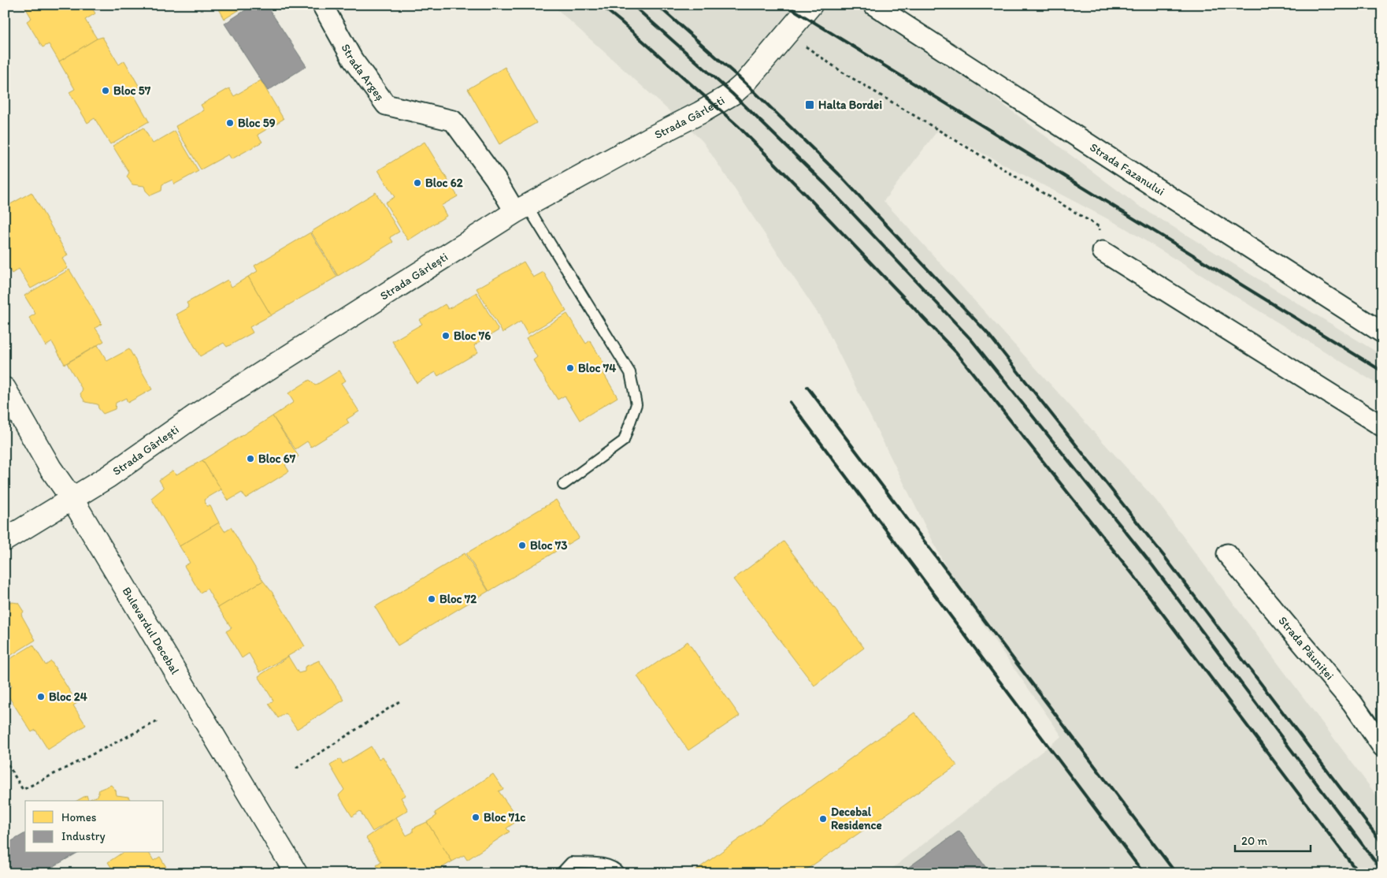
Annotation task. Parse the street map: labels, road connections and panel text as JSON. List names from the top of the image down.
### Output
{
  "streets": {
    "street": [
      "Strada Argeș",
      "Strada Gârlești",
      "Strada Fazanului",
      "Bulevardul Decebal",
      "Strada Păuniței"
    ]
  },
  "crossings": [
    ["Strada Argeș", "Strada Gârlești"],
    ["Strada Gârlești", "Bulevardul Decebal"]
  ],
  "places": {
    "other": [
      "Bloc 57",
      "Bloc 59",
      "Bloc 62",
      "Bloc 76",
      "Bloc 74",
      "Bloc 67",
      "Bloc 73",
      "Bloc 72",
      "Bloc 24",
      "Bloc 71c",
      "Decebal Residence"
    ],
    "transit": ["Halta Bordei"]
  },
  "legend": ["Homes", "Industry"],
  "scale_bar": "20 m"
}
